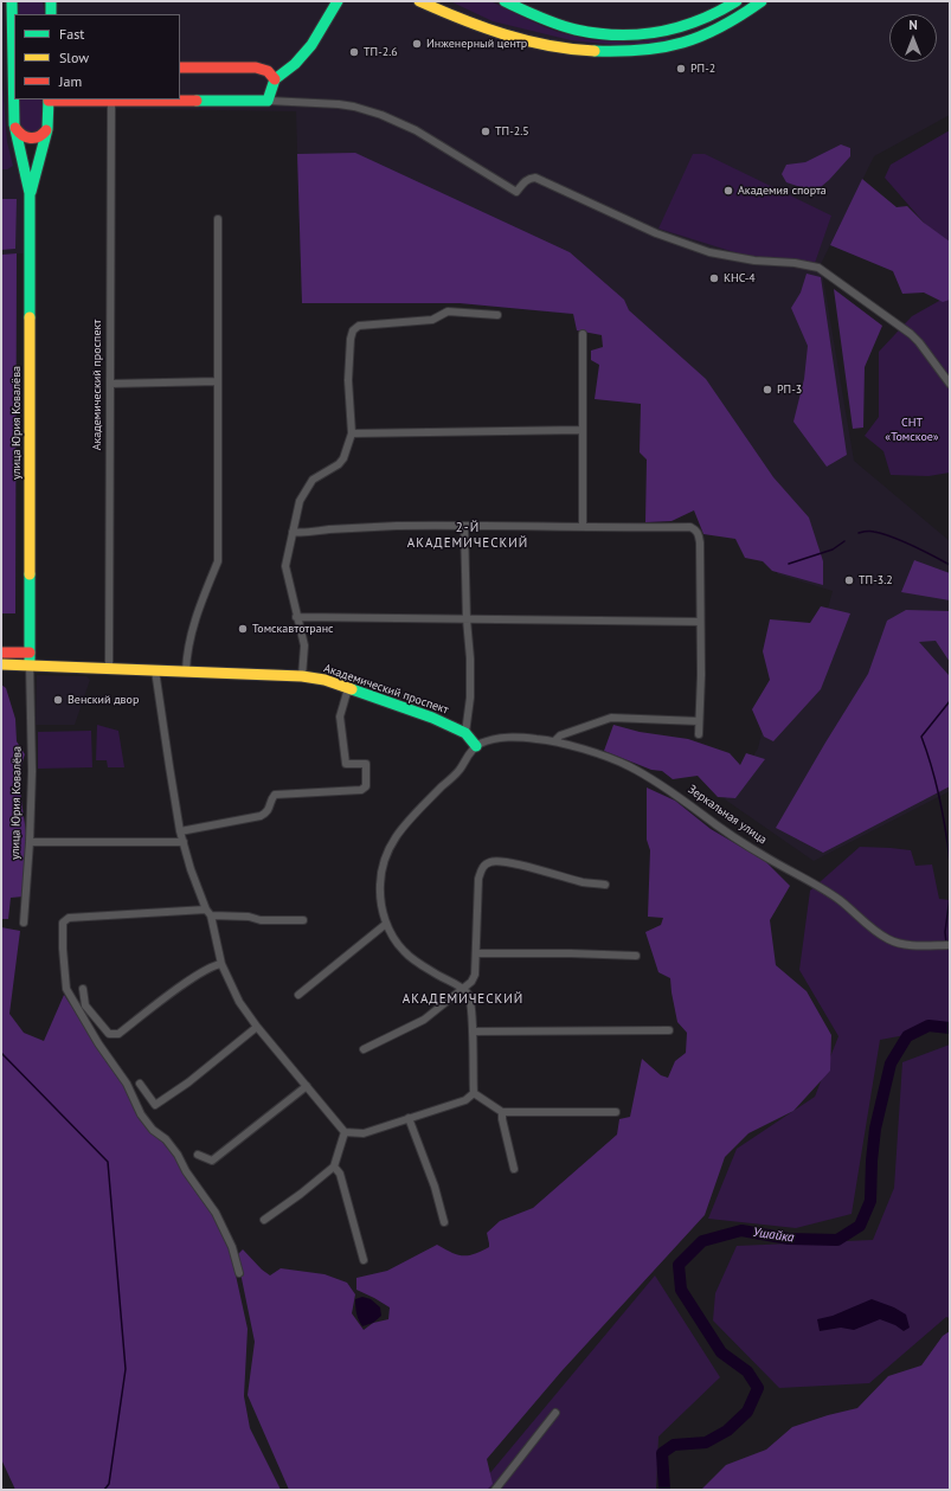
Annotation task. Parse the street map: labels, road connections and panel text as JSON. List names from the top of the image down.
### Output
{
  "streets": {
    "street": ["Академический проспект", "улица Юрия Ковалёва", "Зеркальная улица"]
  },
  "crossings": [
    ["Академический проспект", "улица Юрия Ковалёва"],
    ["Академический проспект", "Зеркальная улица"]
  ],
  "districts": ["2-Й АКАДЕМИЧЕСКИЙ", "АКАДЕМИЧЕСКИЙ"],
  "water": ["Ушайка"],
  "parks": ["СНТ «Томское»"],
  "places": [
    "Инженерный центр",
    "ТП-2.6",
    "РП-2",
    "ТП-2.5",
    "Академия спорта",
    "КНС-4",
    "РП-3",
    "ТП-3.2",
    "Томскавтотранс",
    "Венский двор"
  ],
  "legend": ["Fast", "Slow", "Jam"],
  "north": "top"
}
